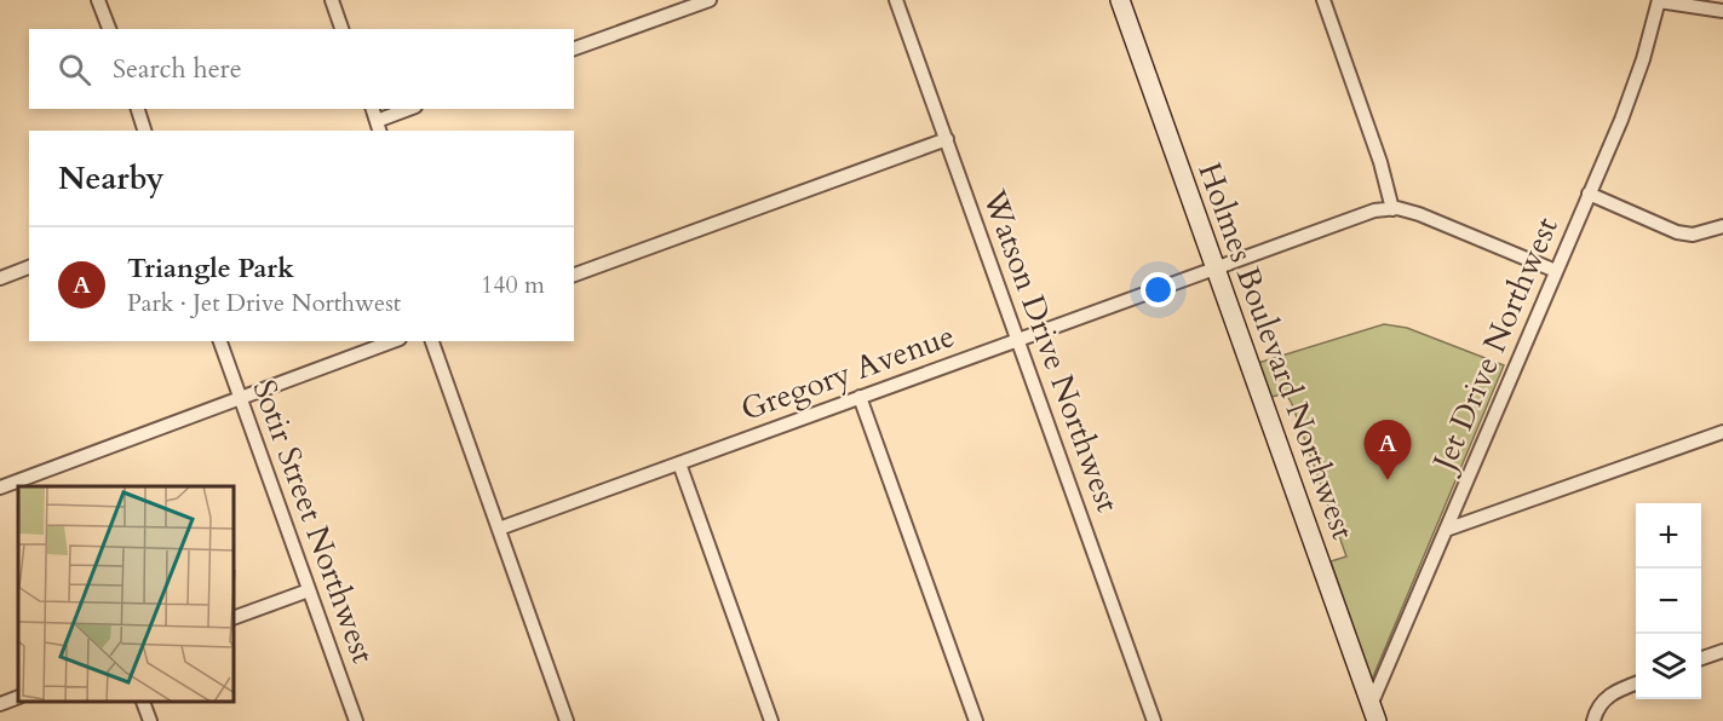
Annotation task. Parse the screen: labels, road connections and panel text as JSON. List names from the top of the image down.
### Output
{
  "streets": {
    "street": [
      "Jet Drive Northwest",
      "Watson Drive Northwest",
      "Holmes Boulevard Northwest",
      "Gregory Avenue",
      "Sotir Street Northwest"
    ]
  },
  "crossings": [
    ["Jet Drive Northwest", "Holmes Boulevard Northwest"],
    ["Watson Drive Northwest", "Gregory Avenue"],
    ["Holmes Boulevard Northwest", "Gregory Avenue"]
  ],
  "page": {
    "search": "Search here",
    "heading": "Nearby",
    "list": [
      {
        "mark": "A",
        "name": "Triangle Park",
        "note": "Park · Jet Drive Northwest",
        "value": "140 m"
      }
    ],
    "pins": "A",
    "map_buttons": ["+", "−"]
  }
}
